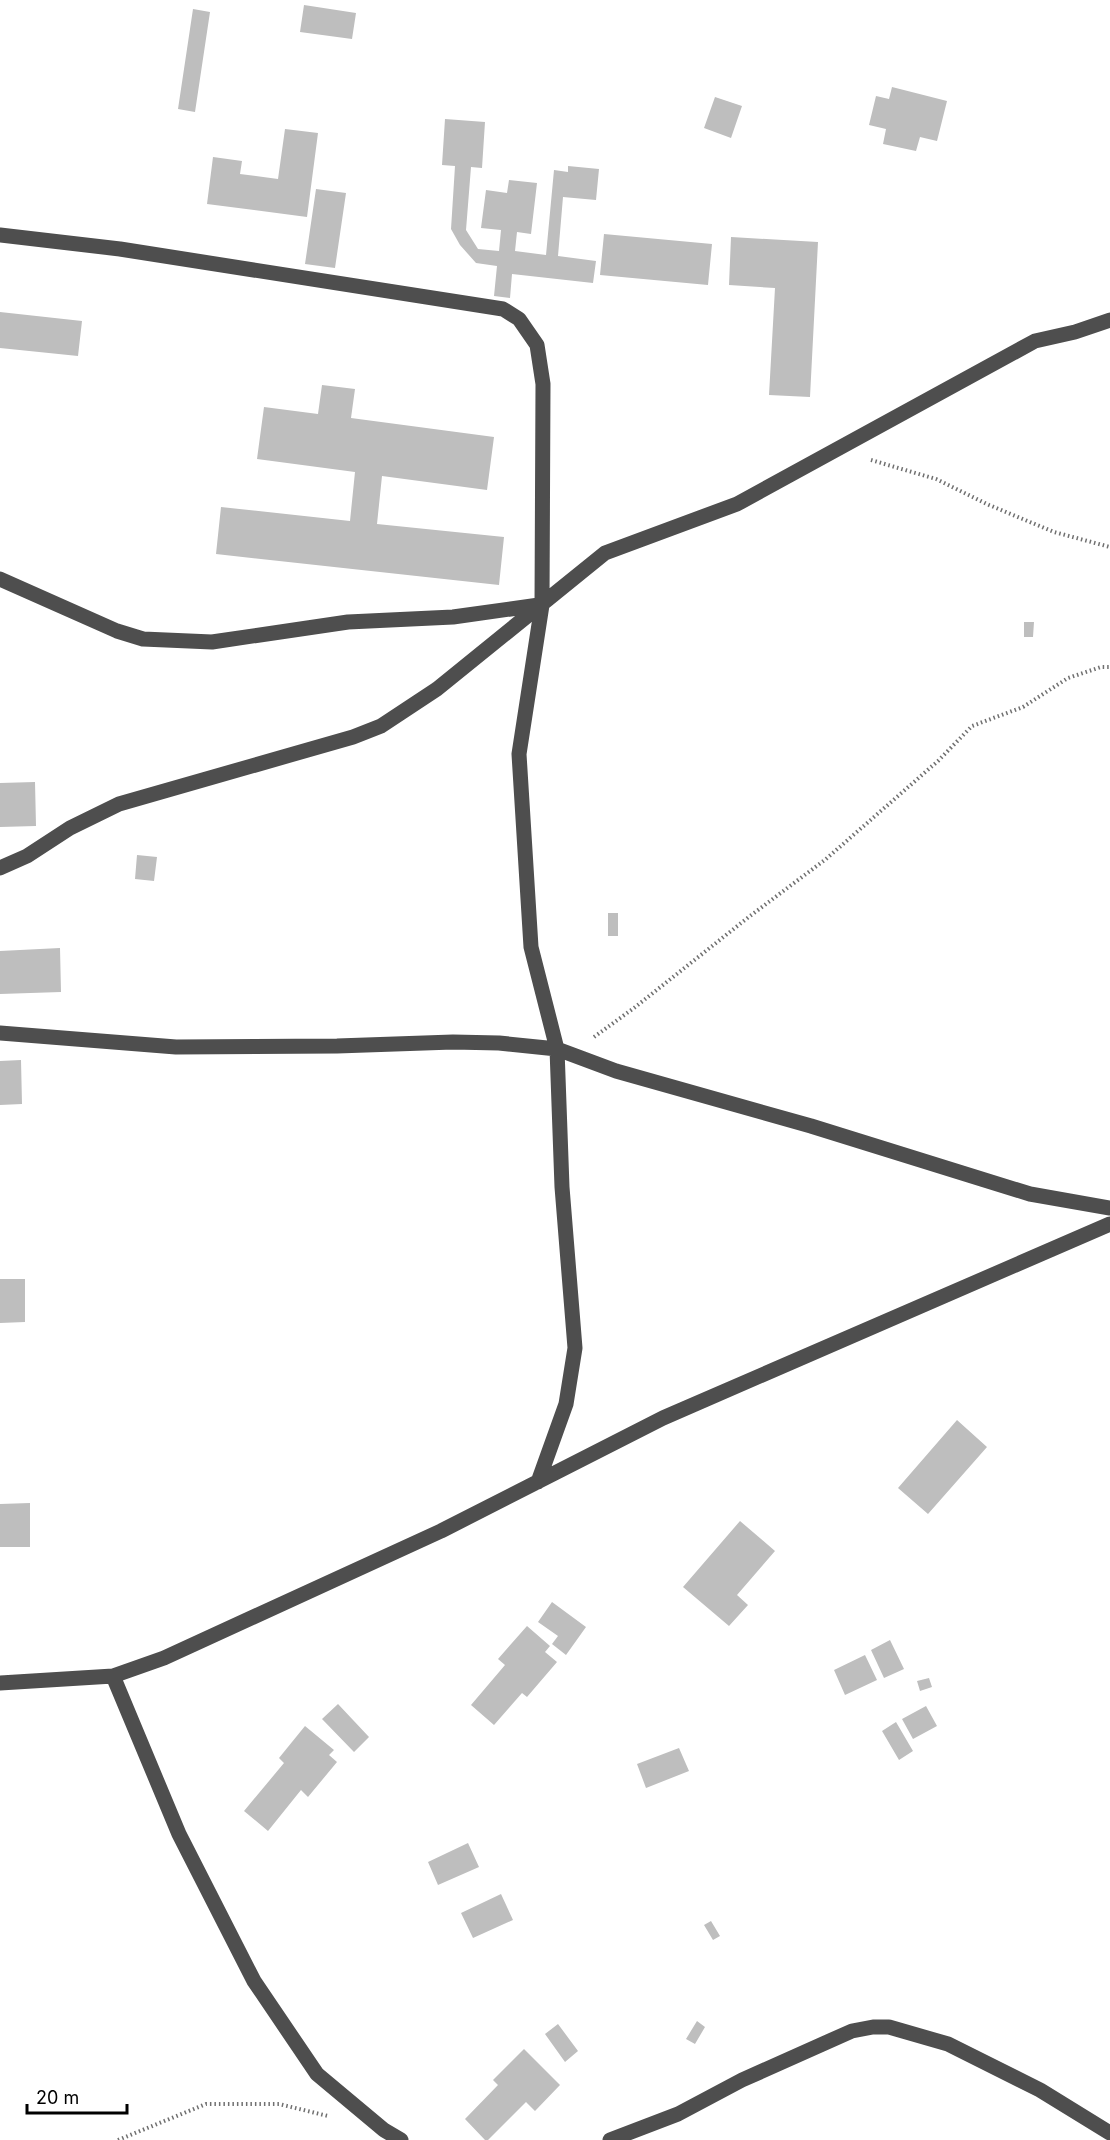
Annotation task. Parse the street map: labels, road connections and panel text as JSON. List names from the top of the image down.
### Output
{
  "scale_bar": "20 m"
}
